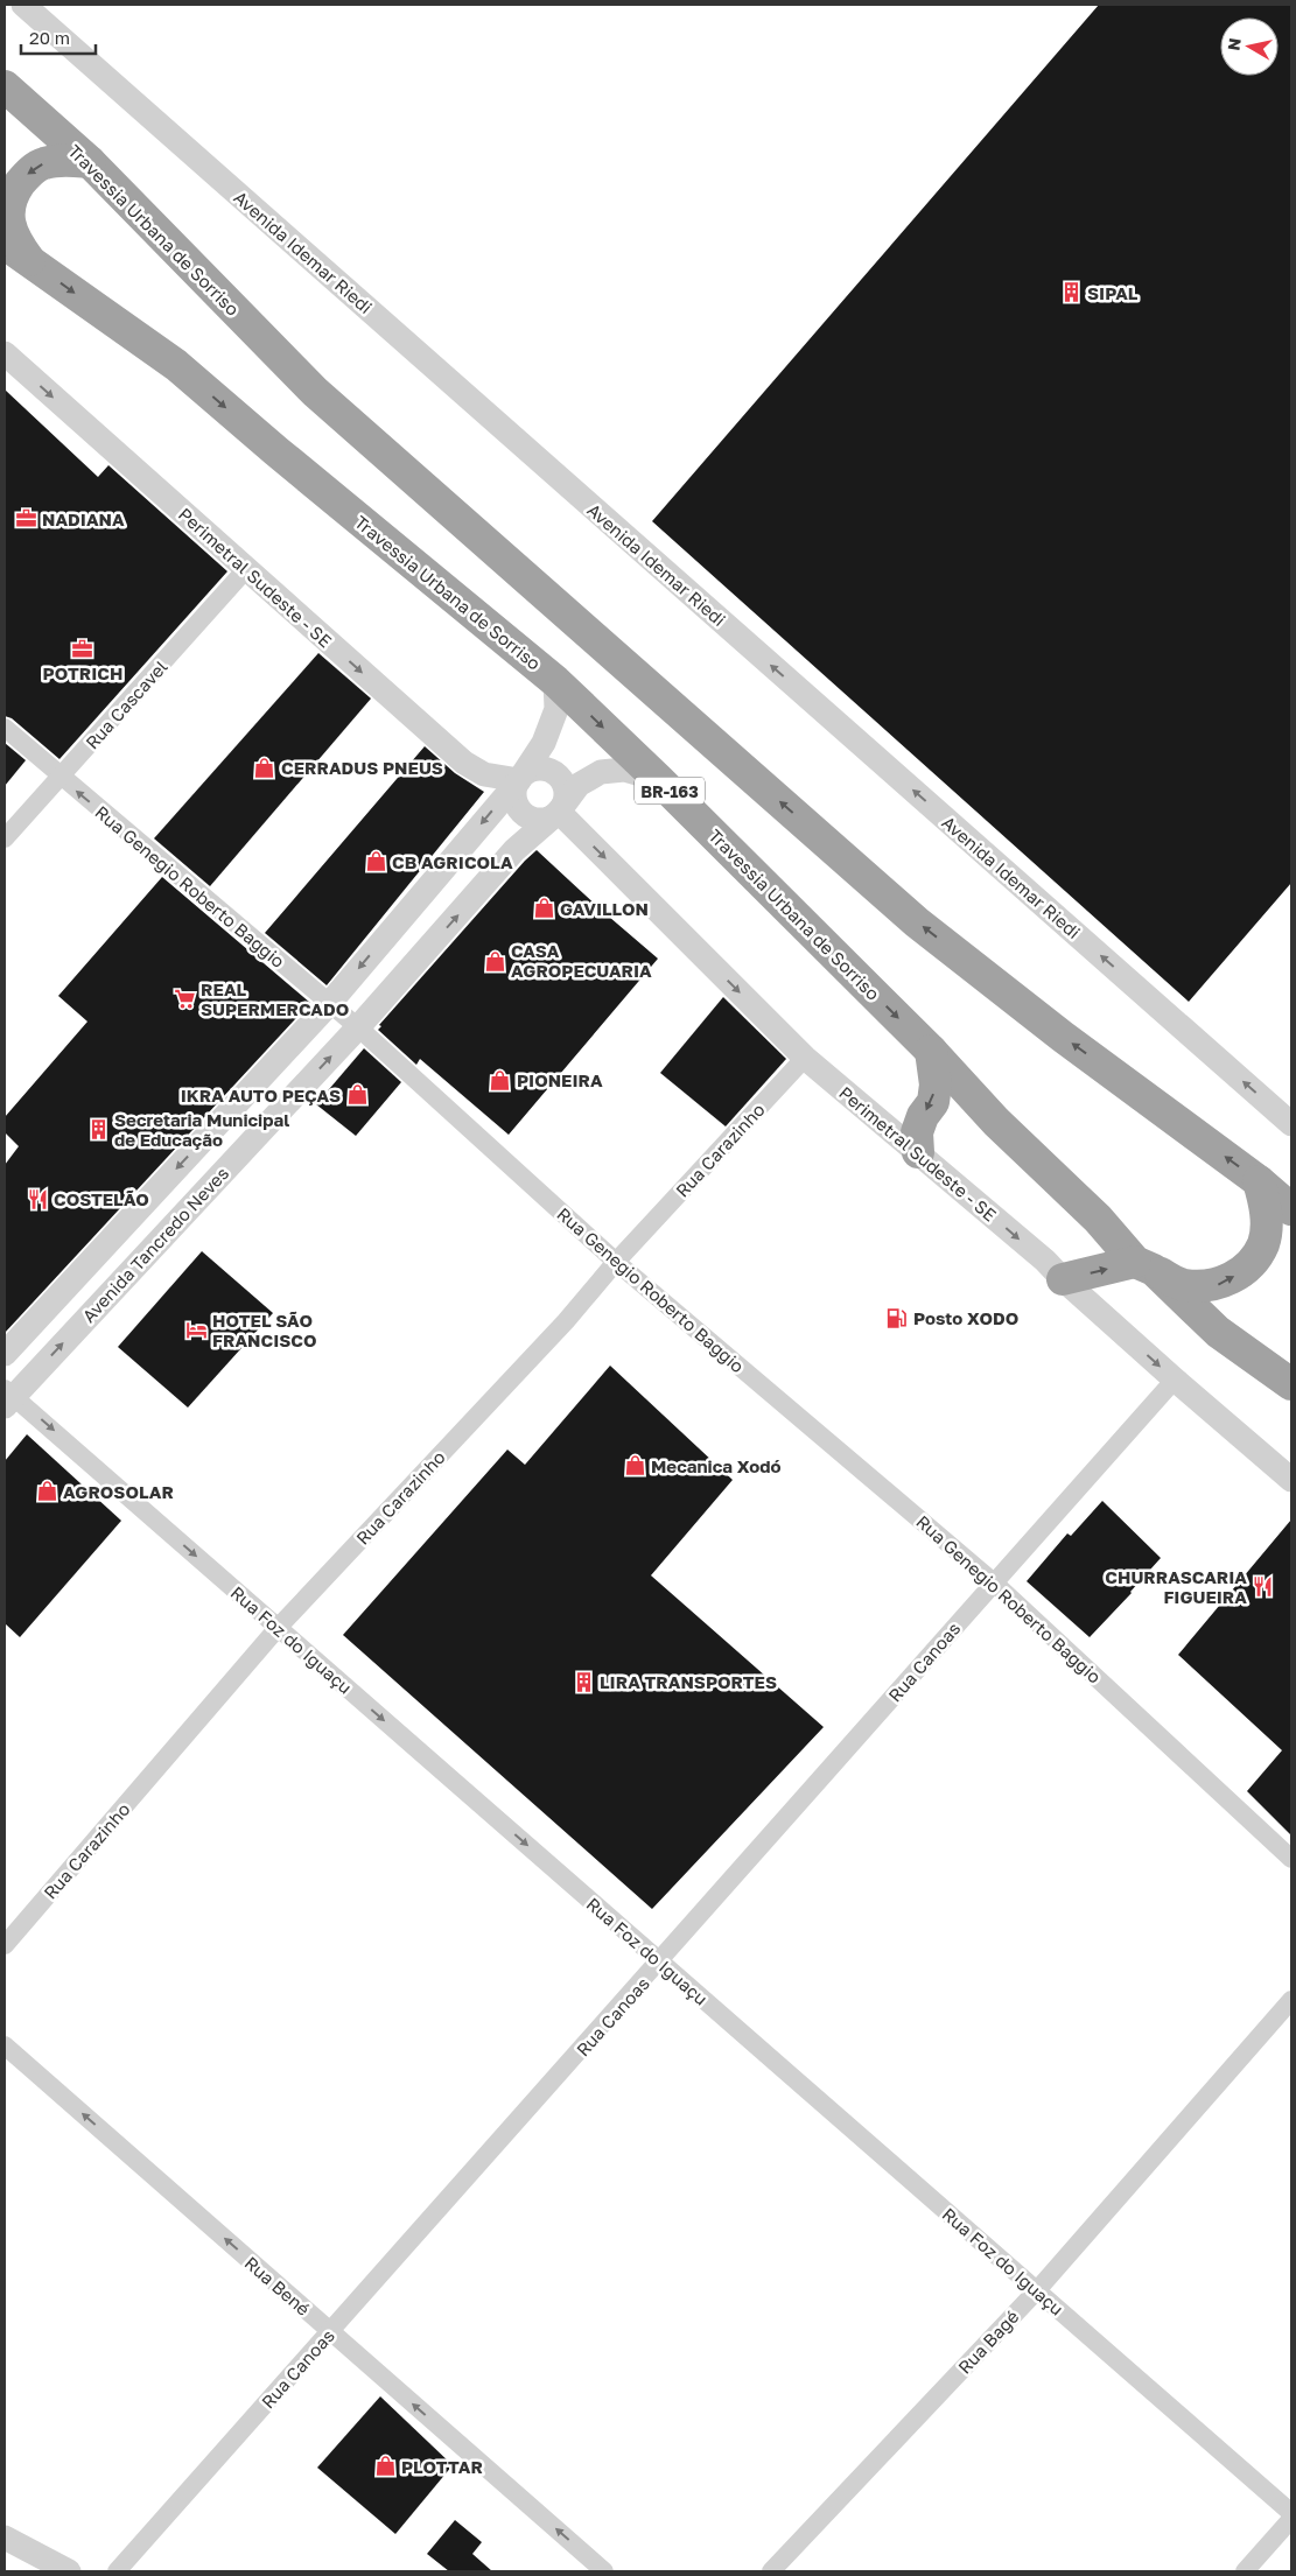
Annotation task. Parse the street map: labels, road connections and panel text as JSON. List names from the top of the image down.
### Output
{
  "streets": {
    "highway": ["Travessia Urbana de Sorriso", "BR-163"],
    "street": [
      "Avenida Idemar Riedi",
      "Perimetral Sudeste - SE",
      "Rua Cascavel",
      "Rua Genegio Roberto Baggio",
      "Rua Carazinho",
      "Avenida Tancredo Neves",
      "Rua Foz do Iguaçu",
      "Rua Canoas",
      "Rua Bené",
      "Rua Bagé"
    ]
  },
  "crossings": [
    ["Travessia Urbana de Sorriso", "Avenida Tancredo Neves"],
    ["Perimetral Sudeste - SE", "Rua Cascavel"],
    ["Perimetral Sudeste - SE", "Rua Carazinho"],
    ["Perimetral Sudeste - SE", "Avenida Tancredo Neves"],
    ["Perimetral Sudeste - SE", "Rua Canoas"],
    ["Rua Cascavel", "Rua Genegio Roberto Baggio"],
    ["Rua Genegio Roberto Baggio", "Rua Carazinho"],
    ["Rua Genegio Roberto Baggio", "Avenida Tancredo Neves"],
    ["Rua Genegio Roberto Baggio", "Rua Canoas"],
    ["Rua Carazinho", "Rua Foz do Iguaçu"],
    ["Avenida Tancredo Neves", "Rua Foz do Iguaçu"],
    ["Rua Foz do Iguaçu", "Rua Canoas"],
    ["Rua Foz do Iguaçu", "Rua Bagé"],
    ["Rua Canoas", "Rua Bené"]
  ],
  "one_way": [
    "Avenida Idemar Riedi",
    "Perimetral Sudeste - SE",
    "Rua Foz do Iguaçu",
    "Rua Bené"
  ],
  "places": {
    "building": ["SIPAL", "Secretaria Municipal de Educação", "LIRA TRANSPORTES"],
    "office": ["NADIANA", "POTRICH"],
    "shop": [
      "CERRADUS PNEUS",
      "CB AGRICOLA",
      "GAVILLON",
      "CASA AGROPECUARIA",
      "PIONEIRA",
      "IKRA AUTO PEÇAS",
      "Mecanica Xodó",
      "AGROSOLAR",
      "PLOTTAR"
    ],
    "supermarket": ["REAL SUPERMERCADO"],
    "restaurant": ["COSTELÃO", "CHURRASCARIA FIGUEIRA"],
    "fuel station": ["Posto XODO"],
    "hotel": ["HOTEL SÃO FRANCISCO"]
  },
  "scale_bar": "20 m",
  "north": "left"
}
